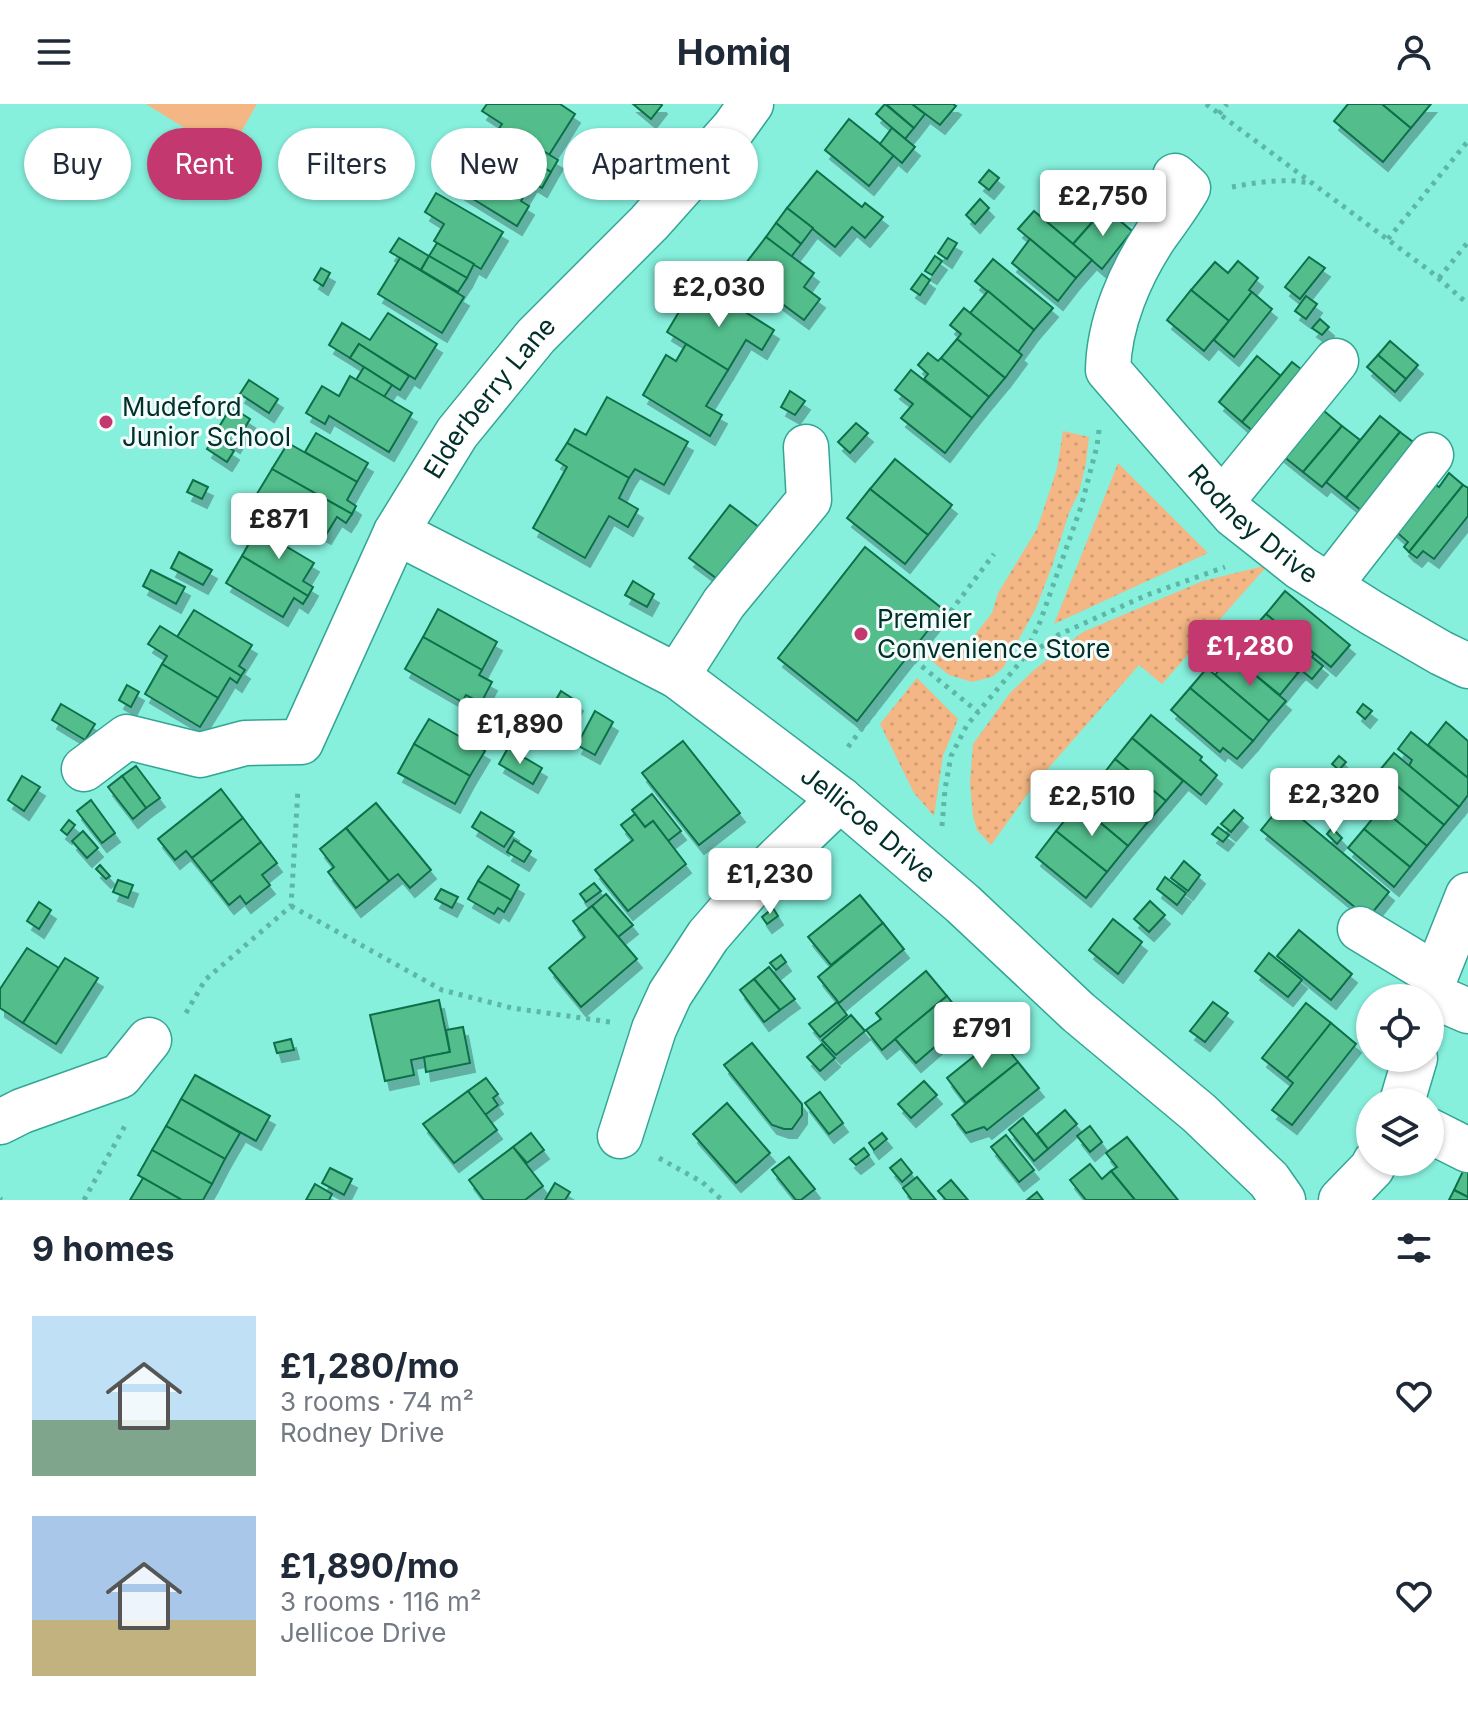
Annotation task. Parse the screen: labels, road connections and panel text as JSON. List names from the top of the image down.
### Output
{
  "streets": {
    "street": ["Elderberry Lane", "Rodney Drive", "Jellicoe Drive"]
  },
  "crossings": [
    ["Elderberry Lane", "Jellicoe Drive"]
  ],
  "places": ["Mudeford Junior School", "Premier Convenience Store"],
  "page": {
    "header": "Homiq",
    "chip": [
      "Buy",
      "Rent",
      "Filters",
      "New",
      "Apartment"
    ],
    "price": [
      "£2,750",
      "£2,030",
      "£871",
      "£1,280",
      "£1,890",
      "£2,320",
      "£2,510",
      "£1,230",
      "£791"
    ],
    "heading": "9 homes",
    "list": [
      {
        "name": "£1,280/mo",
        "note": "3 rooms · 74 m² · Rodney Drive"
      },
      {
        "name": "£1,890/mo",
        "note": "3 rooms · 116 m² · Jellicoe Drive"
      }
    ]
  }
}
